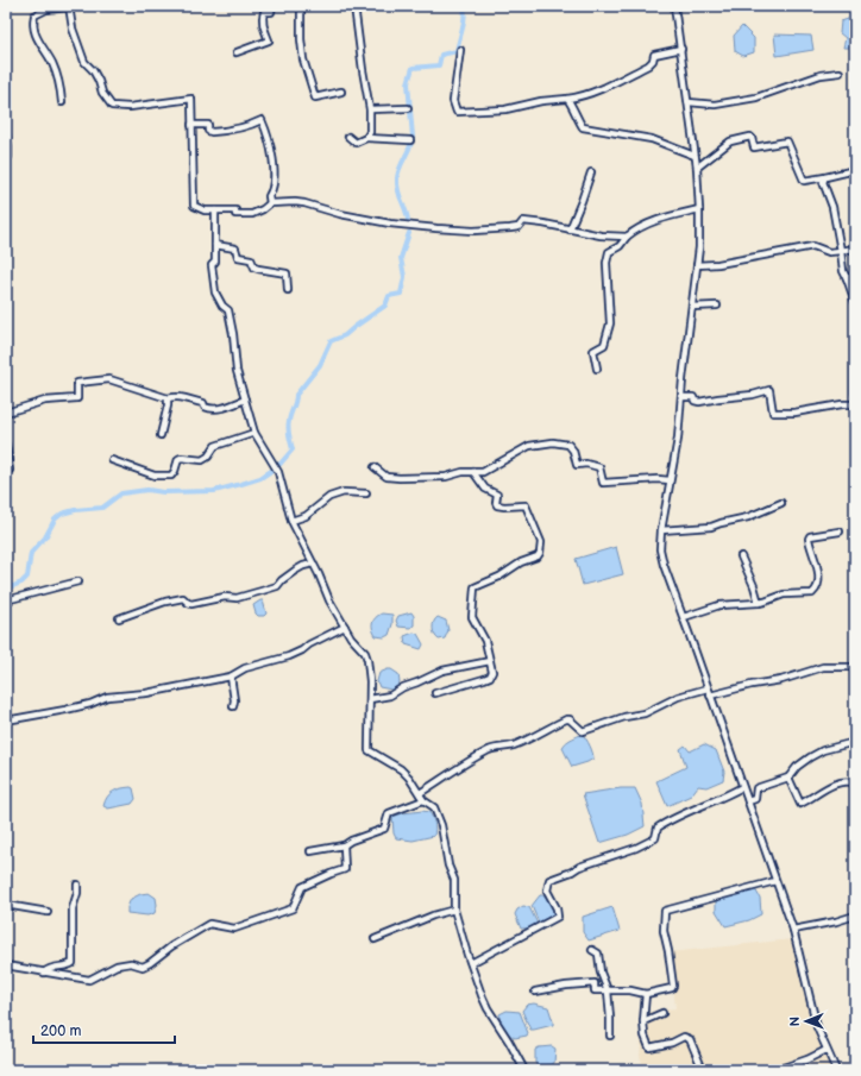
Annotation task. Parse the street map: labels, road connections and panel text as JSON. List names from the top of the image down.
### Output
{
  "scale_bar": "200 m",
  "north": "left"
}
